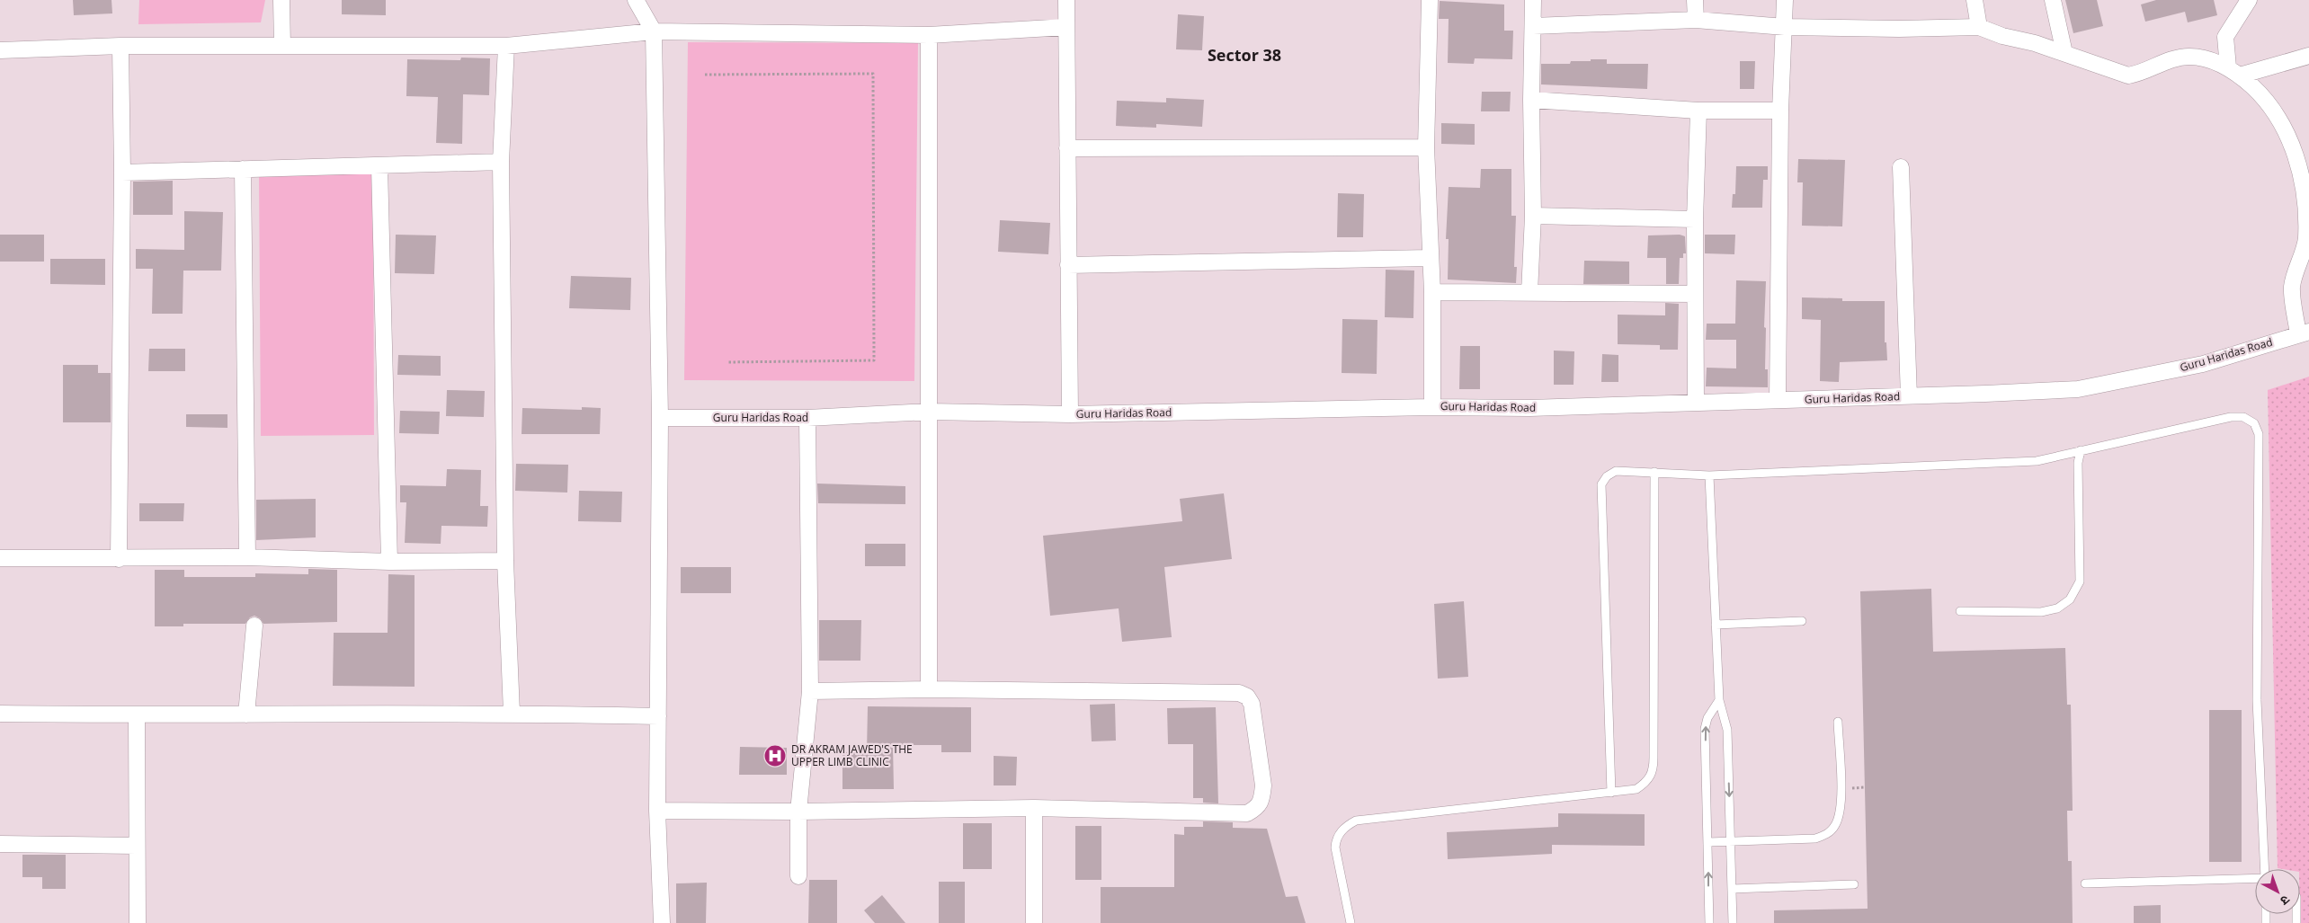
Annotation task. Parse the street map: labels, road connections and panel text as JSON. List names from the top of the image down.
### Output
{
  "streets": {
    "street": ["Guru Haridas Road"]
  },
  "districts": ["Sector 38"],
  "places": {
    "hospital": ["DR AKRAM JAWED'S THE UPPER LIMB CLINIC"]
  },
  "north": "bottom right"
}
